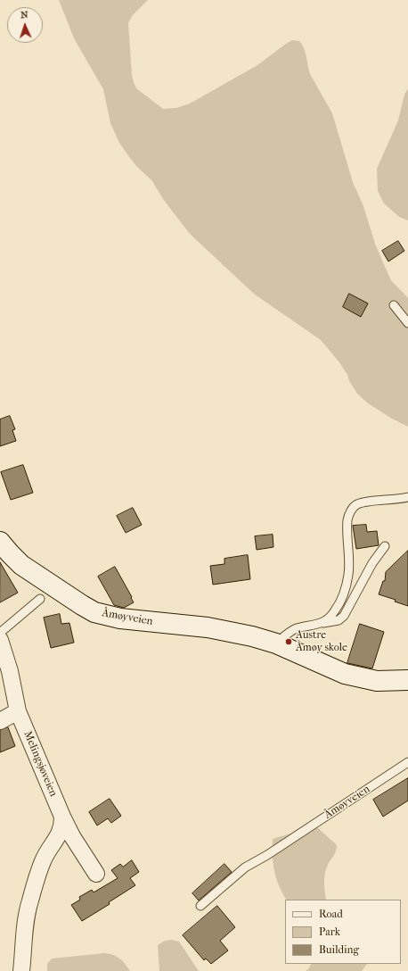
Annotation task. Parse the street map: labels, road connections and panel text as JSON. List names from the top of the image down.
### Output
{
  "streets": {
    "main road": ["Åmøyveien"],
    "street": ["Melingsjøveien"]
  },
  "places": ["Austre Åmøy skole"],
  "legend": ["Road", "Park", "Building"],
  "north": "top"
}
